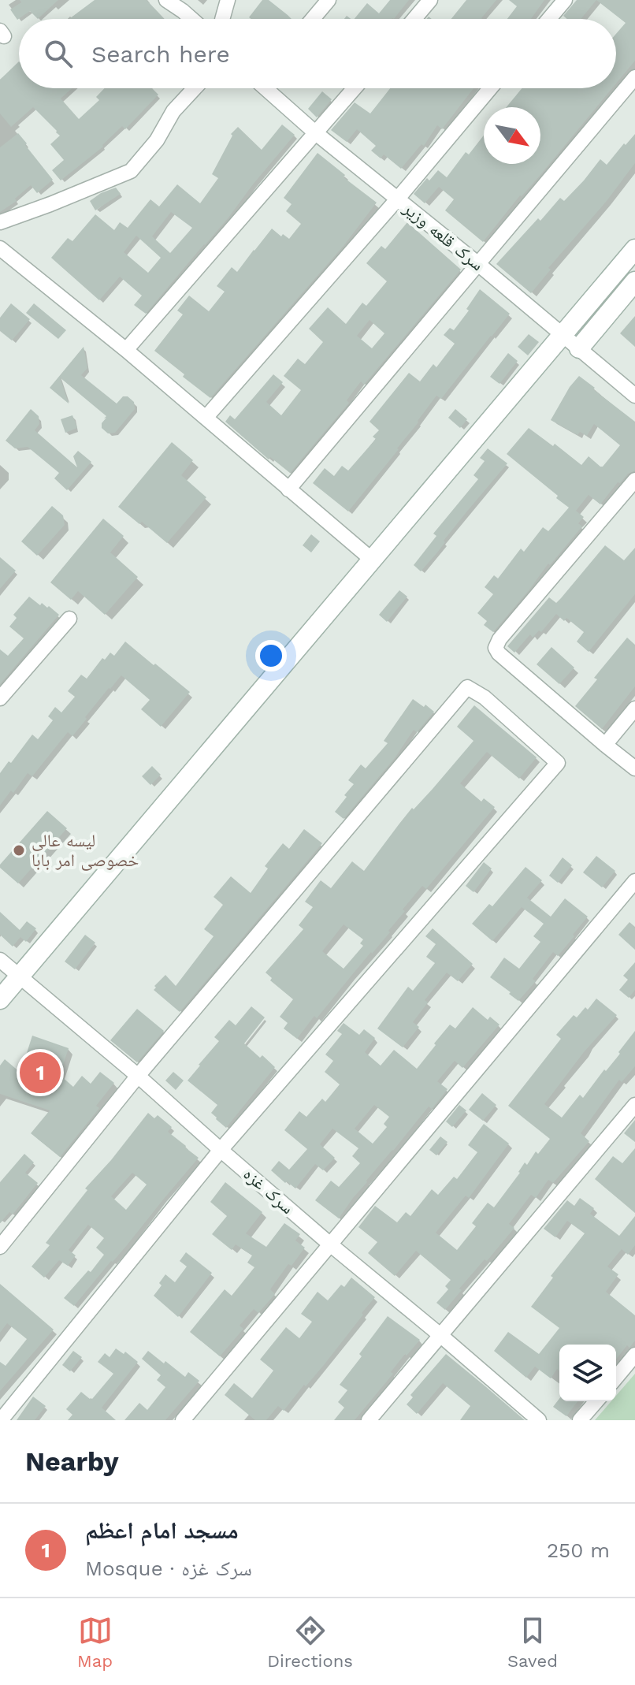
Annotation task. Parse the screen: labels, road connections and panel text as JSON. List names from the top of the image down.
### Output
{
  "streets": {
    "street": ["سرک قلعه وزیر", "سرک غزه"]
  },
  "places": ["لیسه عالی خصوصی امر بابا"],
  "north": "bottom right",
  "page": {
    "search": "Search here",
    "pins": "1",
    "heading": "Nearby",
    "list": [
      {
        "mark": "1",
        "name": "مسجد امام اعظم",
        "note": "Mosque · سرک غزه",
        "value": "250 m"
      }
    ],
    "nav": ["Map", "Directions", "Saved"]
  }
}
